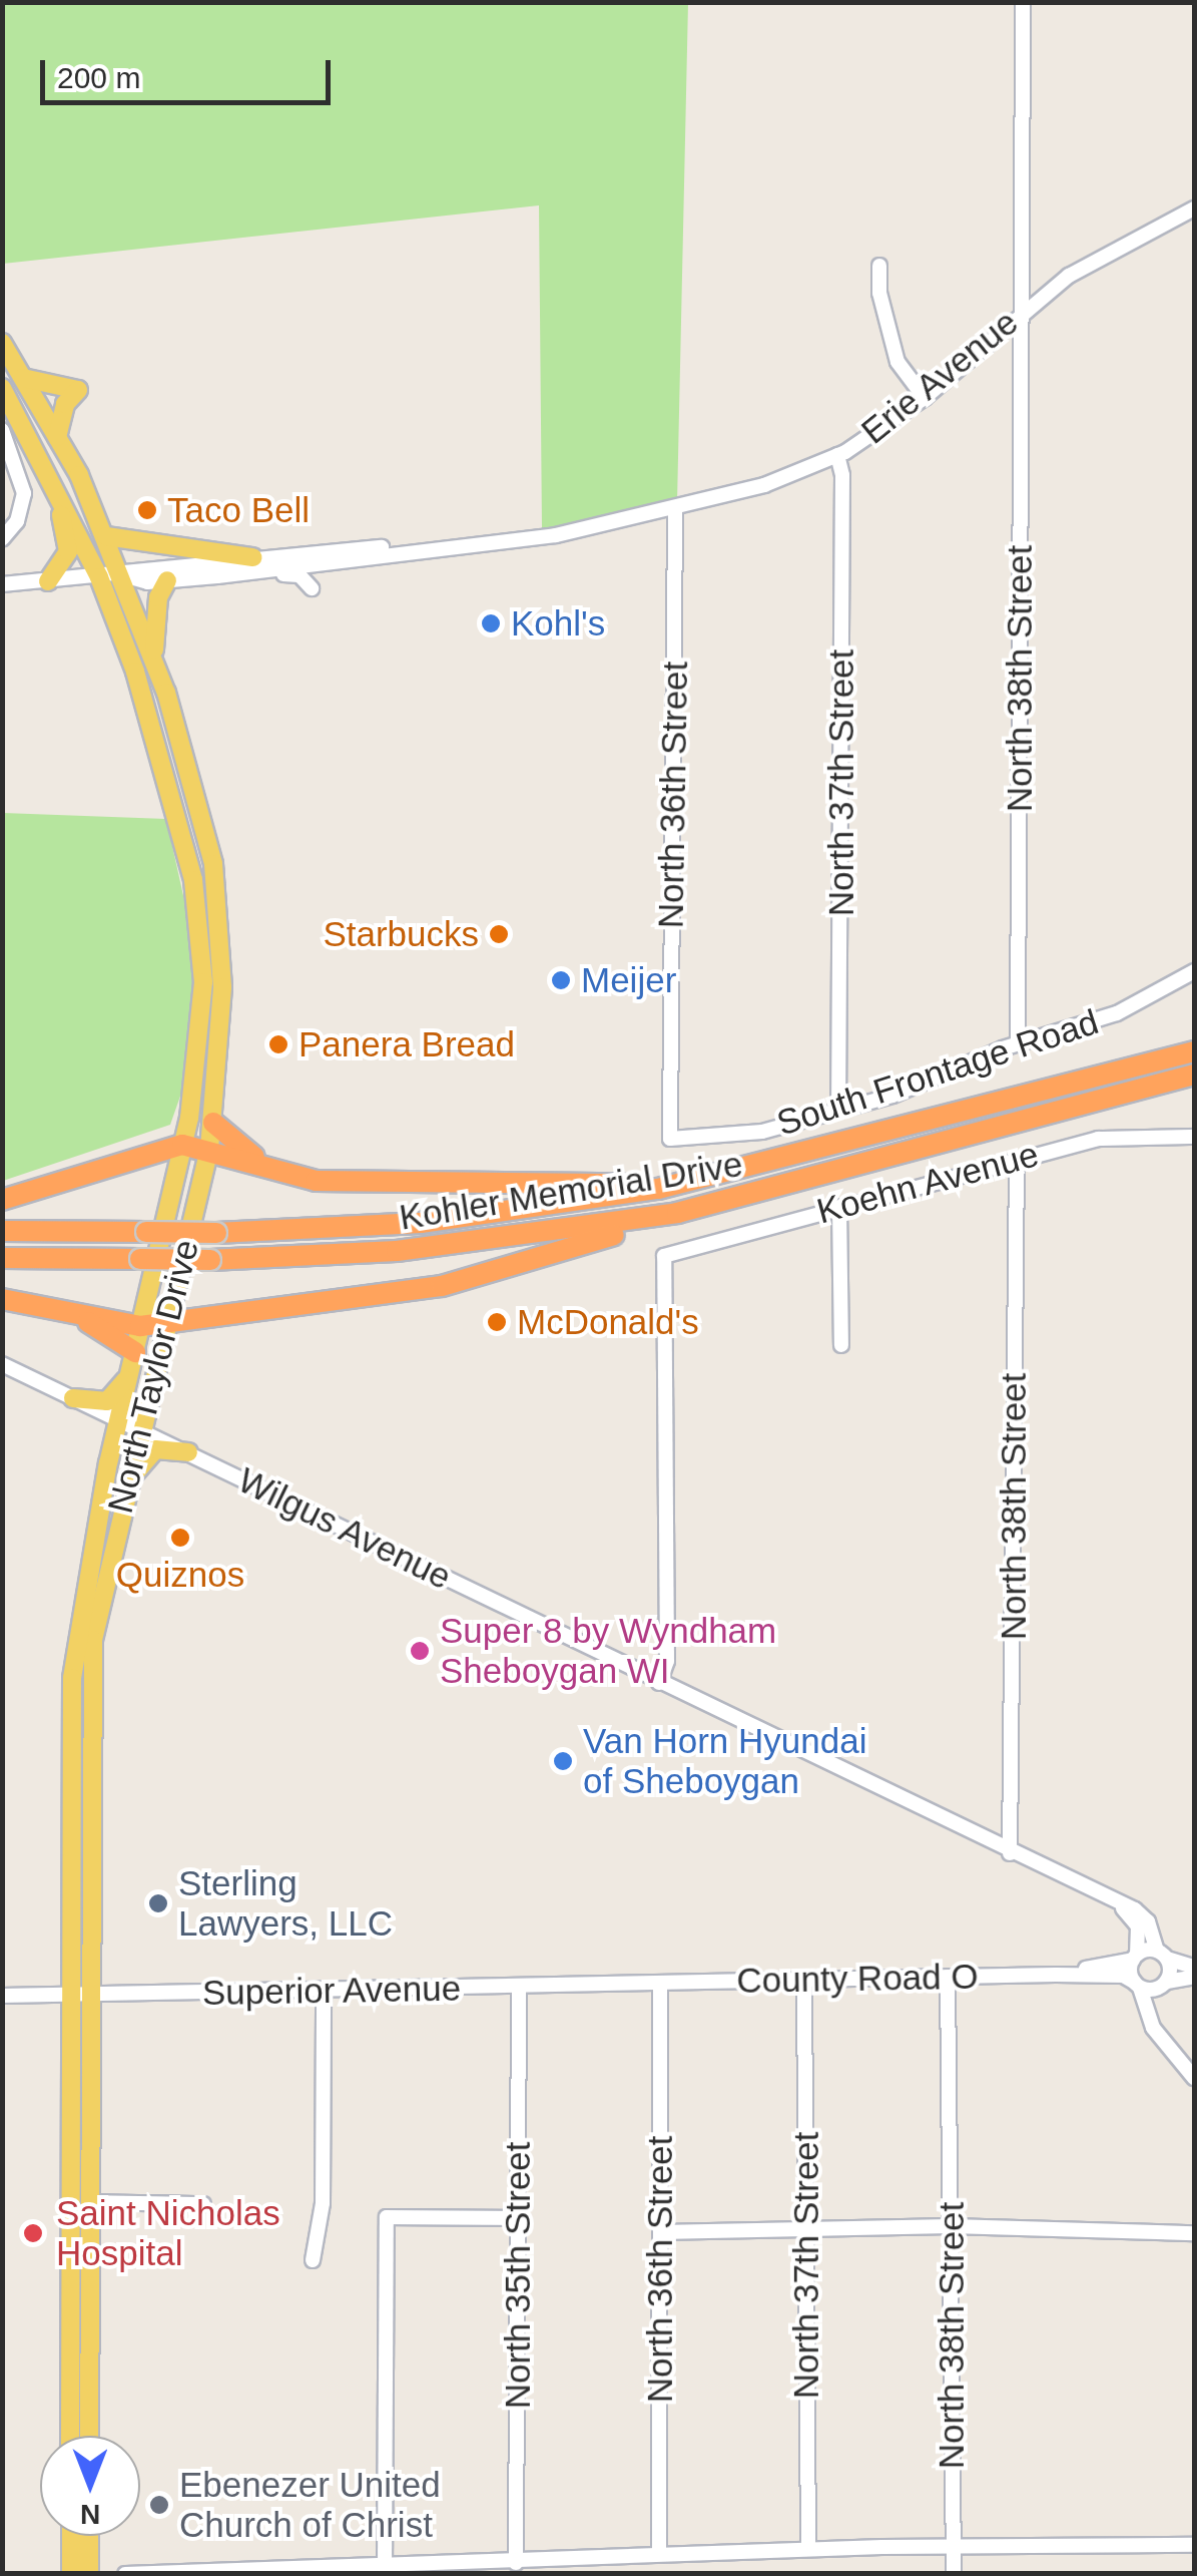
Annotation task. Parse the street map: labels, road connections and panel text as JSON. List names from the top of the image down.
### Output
{
  "streets": {
    "highway": ["Kohler Memorial Drive"],
    "main road": ["North Taylor Drive"],
    "street": [
      "Erie Avenue",
      "North 38th Street",
      "North 37th Street",
      "North 36th Street",
      "South Frontage Road",
      "Koehn Avenue",
      "Wilgus Avenue",
      "County Road O",
      "Superior Avenue",
      "North 35th Street"
    ]
  },
  "crossings": [
    ["Erie Avenue", "North 38th Street"],
    ["Erie Avenue", "North 37th Street"],
    ["Erie Avenue", "North 36th Street"],
    ["Erie Avenue", "North Taylor Drive"],
    ["North 38th Street", "South Frontage Road"],
    ["North 38th Street", "Koehn Avenue"],
    ["North 38th Street", "Wilgus Avenue"],
    ["North 38th Street", "County Road O"],
    ["North 37th Street", "South Frontage Road"],
    ["North 37th Street", "County Road O"],
    ["North 36th Street", "South Frontage Road"],
    ["North 36th Street", "County Road O"],
    ["North 36th Street", "Superior Avenue"],
    ["Koehn Avenue", "Wilgus Avenue"],
    ["North Taylor Drive", "Wilgus Avenue"],
    ["North Taylor Drive", "Superior Avenue"],
    ["Wilgus Avenue", "County Road O"],
    ["County Road O", "Superior Avenue"],
    ["Superior Avenue", "North 35th Street"]
  ],
  "places": [
    "Taco Bell",
    "Kohl's",
    "Starbucks",
    "Meijer",
    "Panera Bread",
    "McDonald's",
    "Quiznos",
    "Super 8 by Wyndham Sheboygan WI",
    "Van Horn Hyundai of Sheboygan",
    "Sterling Lawyers, LLC",
    "Saint Nicholas Hospital",
    "Ebenezer United Church of Christ"
  ],
  "scale_bar": "200 m",
  "north": "bottom"
}
